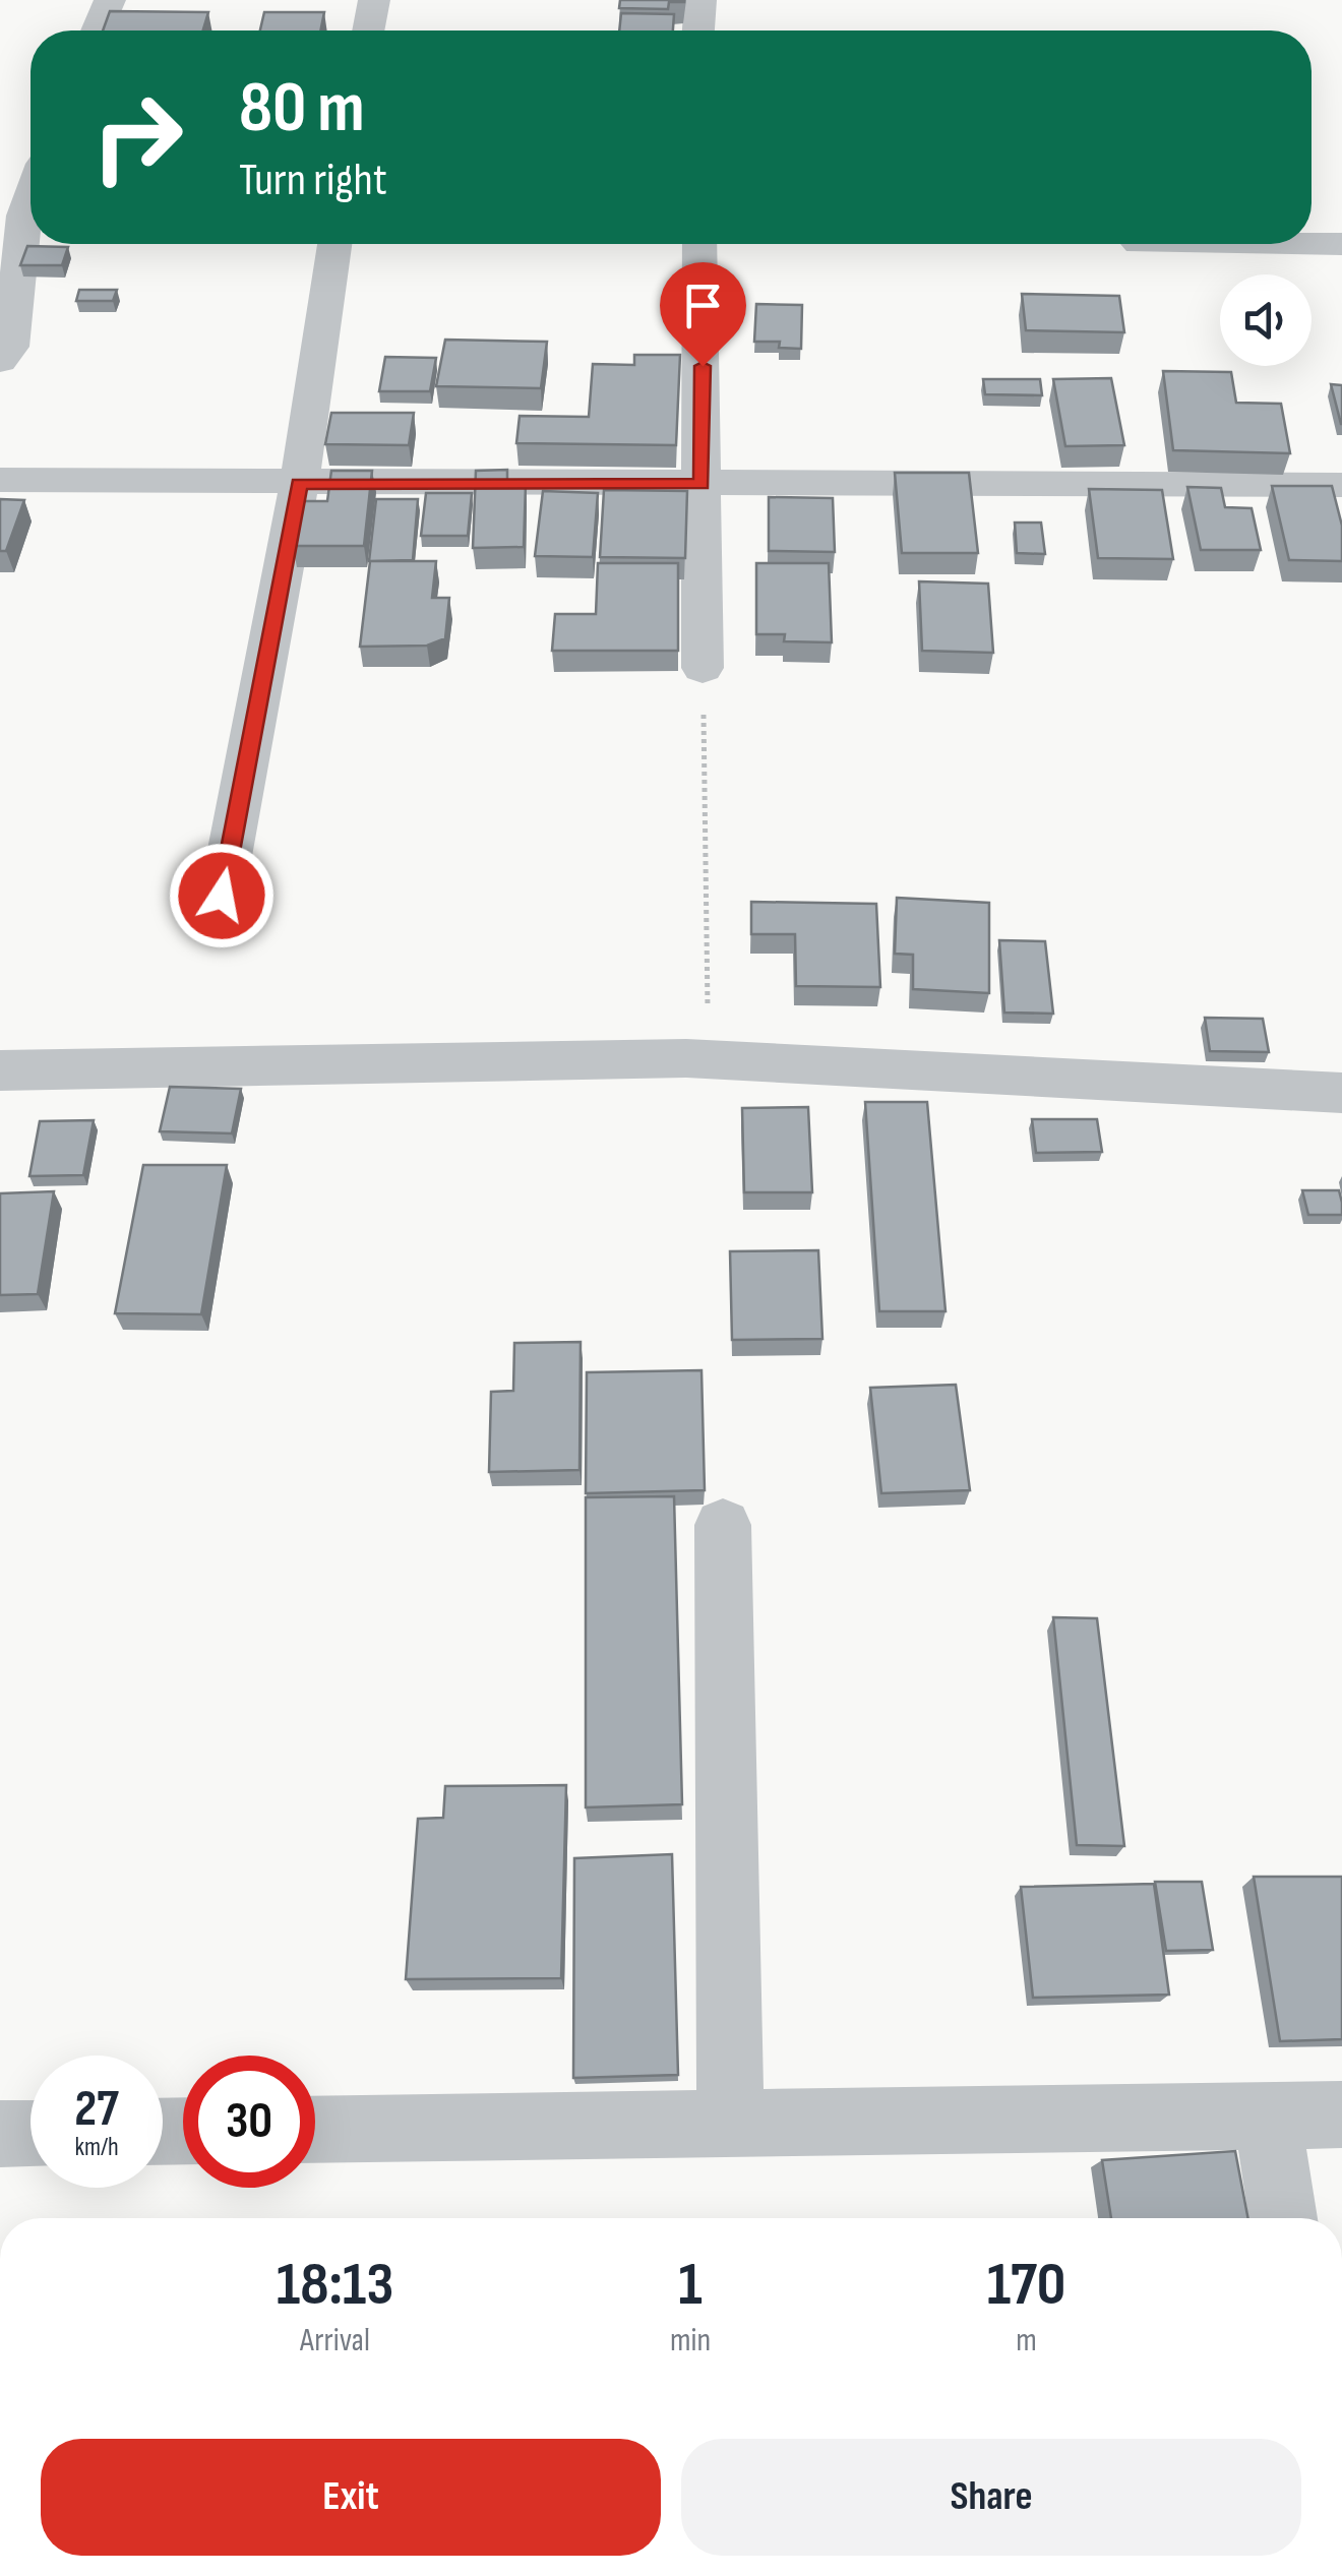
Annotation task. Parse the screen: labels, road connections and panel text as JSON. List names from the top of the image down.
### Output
{
  "page": {
    "turn": ["80 m", "Turn right"],
    "speed": "27 km/h",
    "limit": "30",
    "eta": [
      "18:13",
      "Arrival",
      "1",
      "min",
      "170",
      "m"
    ],
    "buttons": ["Exit", "Share"]
  }
}
